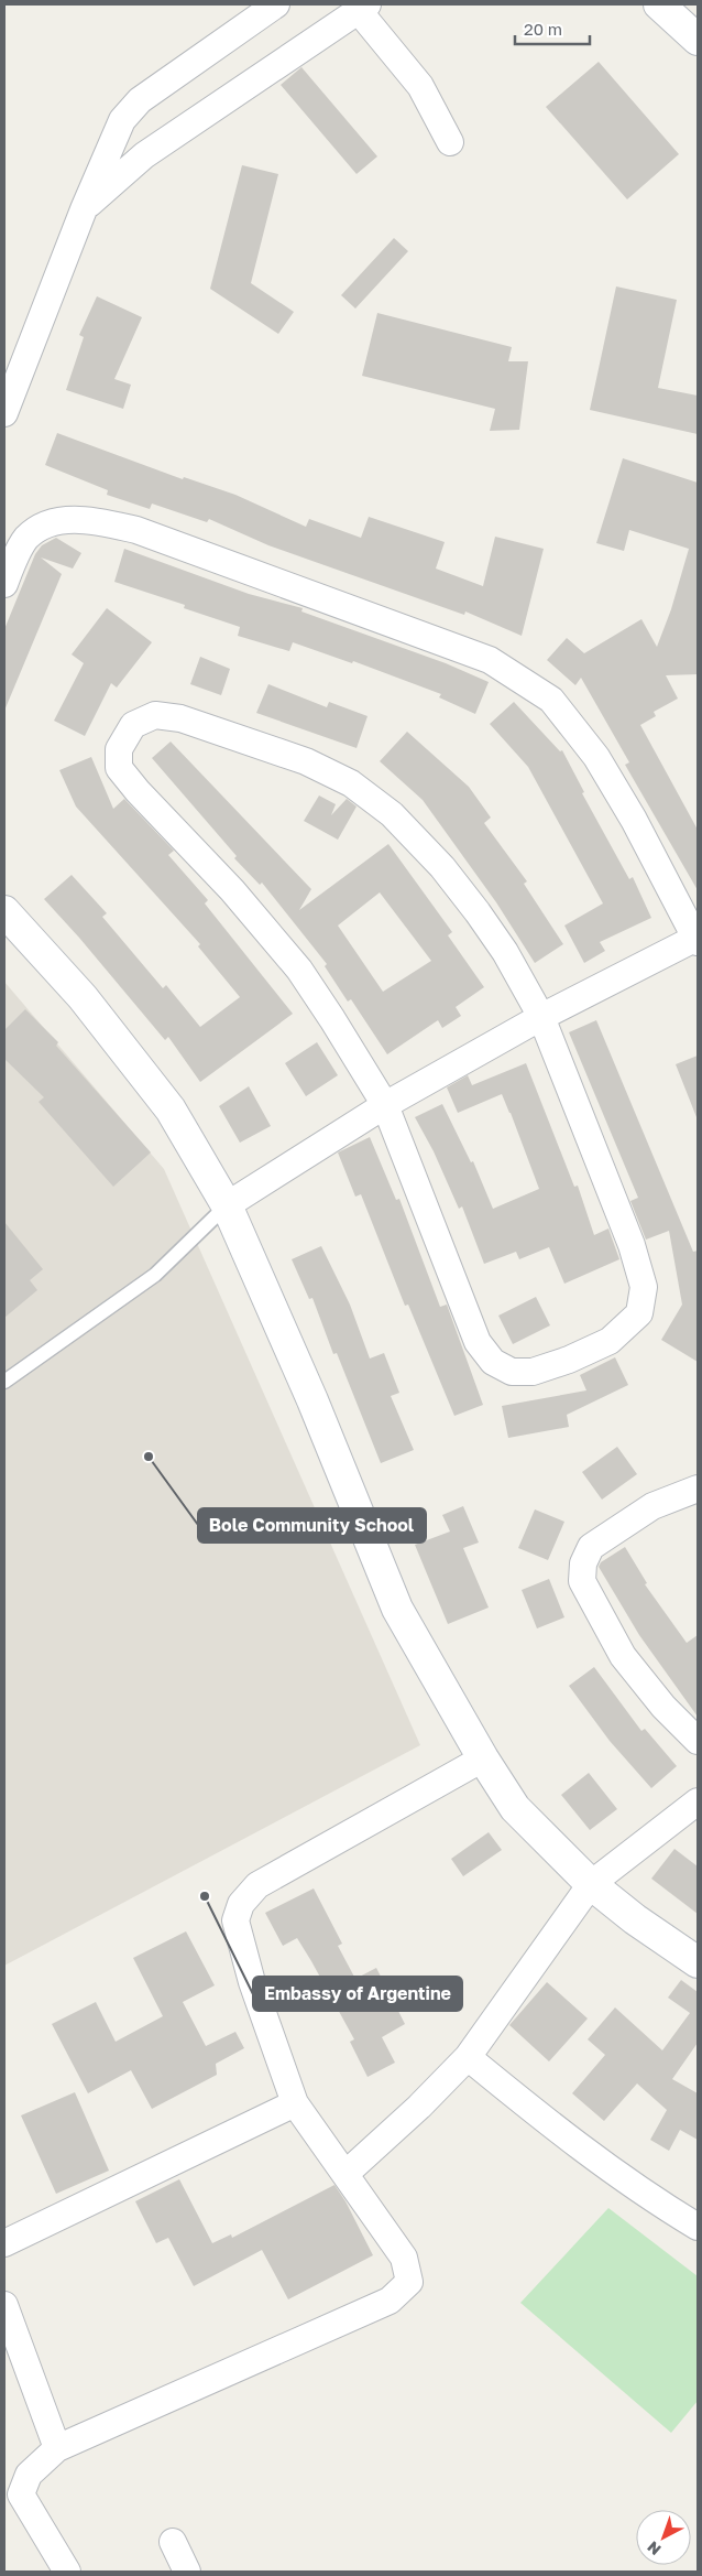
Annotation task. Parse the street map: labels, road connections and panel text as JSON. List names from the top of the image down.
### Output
{
  "places": ["Bole Community School", "Embassy of Argentine"],
  "scale_bar": "20 m",
  "north": "bottom left"
}
